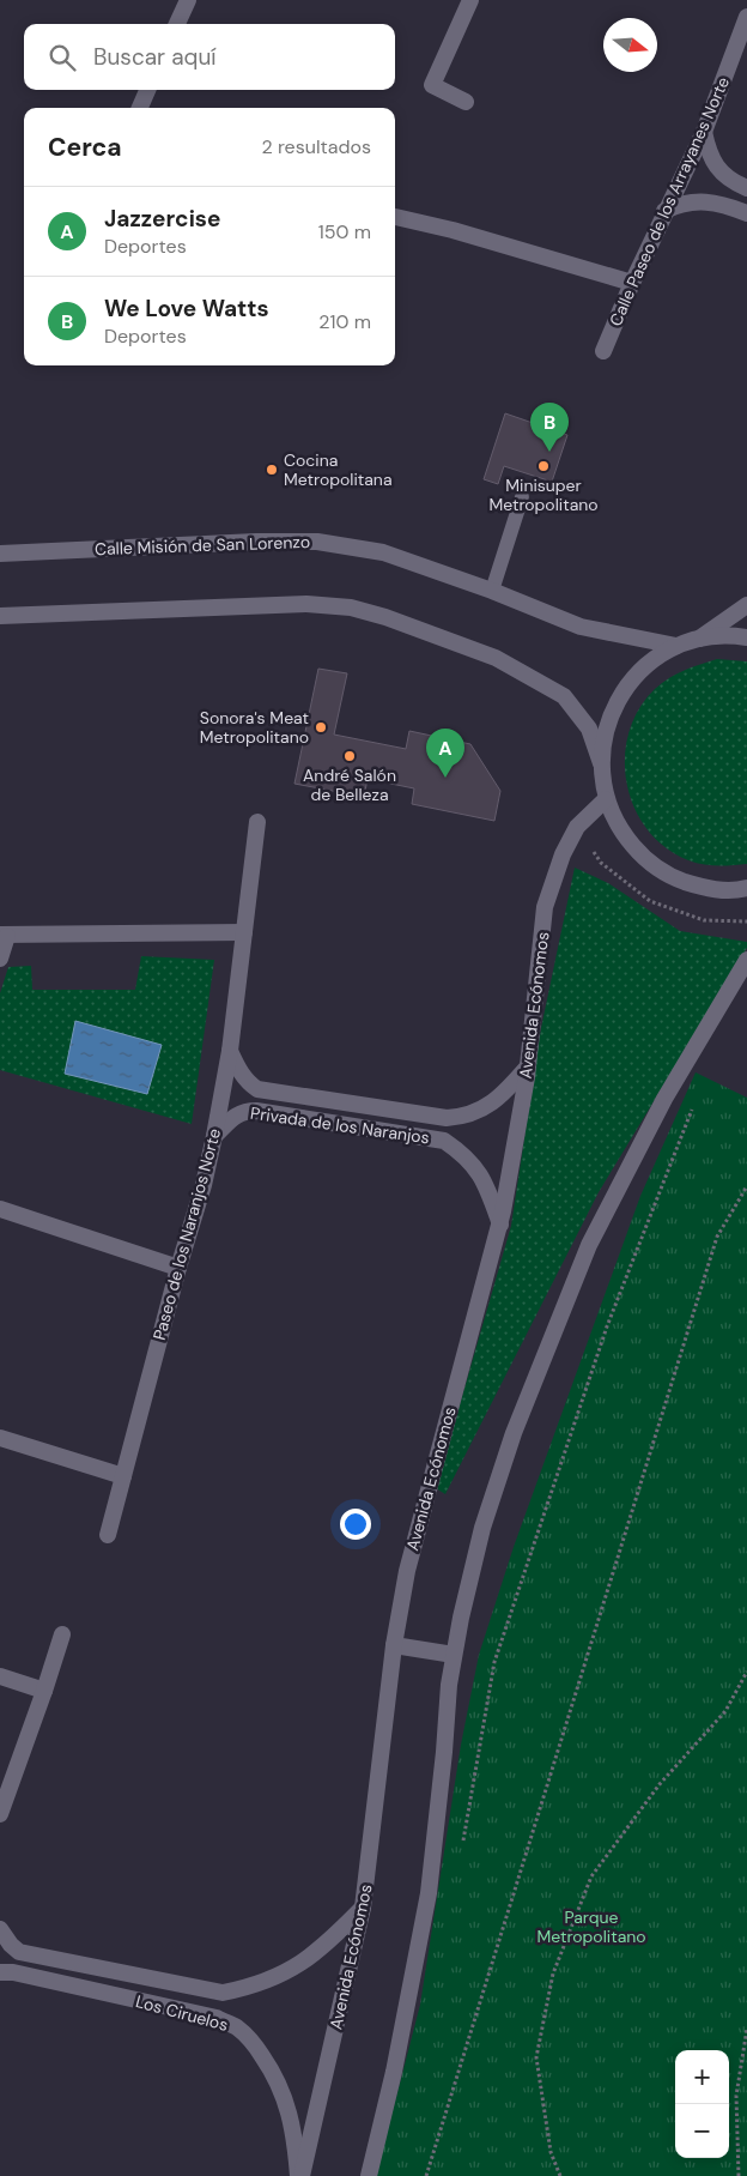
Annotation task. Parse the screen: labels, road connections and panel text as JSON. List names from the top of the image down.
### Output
{
  "streets": {
    "street": [
      "Calle Paseo de los Arrayanes Norte",
      "Calle Misión de San Lorenzo",
      "Avenida Ecónomos",
      "Privada de los Naranjos",
      "Paseo de los Naranjos Norte",
      "Los Ciruelos"
    ]
  },
  "crossings": [
    ["Avenida Ecónomos", "Privada de los Naranjos"],
    ["Avenida Ecónomos", "Los Ciruelos"],
    ["Privada de los Naranjos", "Paseo de los Naranjos Norte"]
  ],
  "parks": ["Parque Metropolitano"],
  "places": [
    "Minisuper Metropolitano",
    "Cocina Metropolitana",
    "Sonora's Meat Metropolitano",
    "André Salón de Belleza"
  ],
  "north": "right",
  "page": {
    "search": "Buscar aquí",
    "heading": ["Cerca", "2 resultados"],
    "list": [
      {
        "mark": "A",
        "name": "Jazzercise",
        "note": "Deportes",
        "value": "150 m"
      },
      {
        "mark": "B",
        "name": "We Love Watts",
        "note": "Deportes",
        "value": "210 m"
      }
    ],
    "pins": ["B", "A"],
    "map_buttons": ["+", "−"]
  }
}
